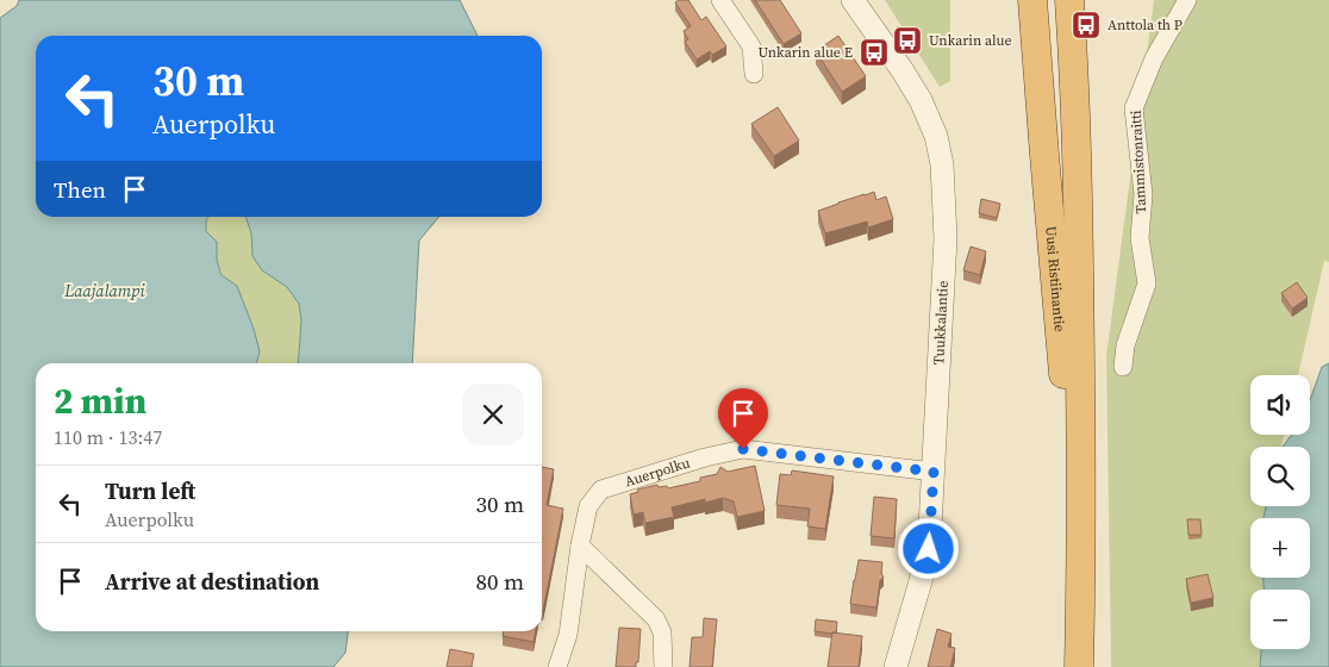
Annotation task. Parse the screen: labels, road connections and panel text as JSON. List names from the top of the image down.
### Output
{
  "streets": {
    "highway": ["Uusi Ristiinantie"],
    "street": ["Tammistonraitti", "Tuukkalantie", "Auerpolku"]
  },
  "crossings": [
    ["Tuukkalantie", "Auerpolku"]
  ],
  "water": ["Laajalampi"],
  "places": {
    "bus stop": ["Anttola th P", "Unkarin alue", "Unkarin alue E"]
  },
  "page": {
    "turn": ["30 m", "Auerpolku"],
    "then": "Then",
    "heading": ["2 min", "110 m · 13:47"],
    "map_buttons": ["+", "−"],
    "list": [
      {
        "name": "Turn left",
        "note": "Auerpolku",
        "value": "30 m"
      },
      {
        "name": "Arrive at destination",
        "value": "80 m"
      }
    ]
  }
}
